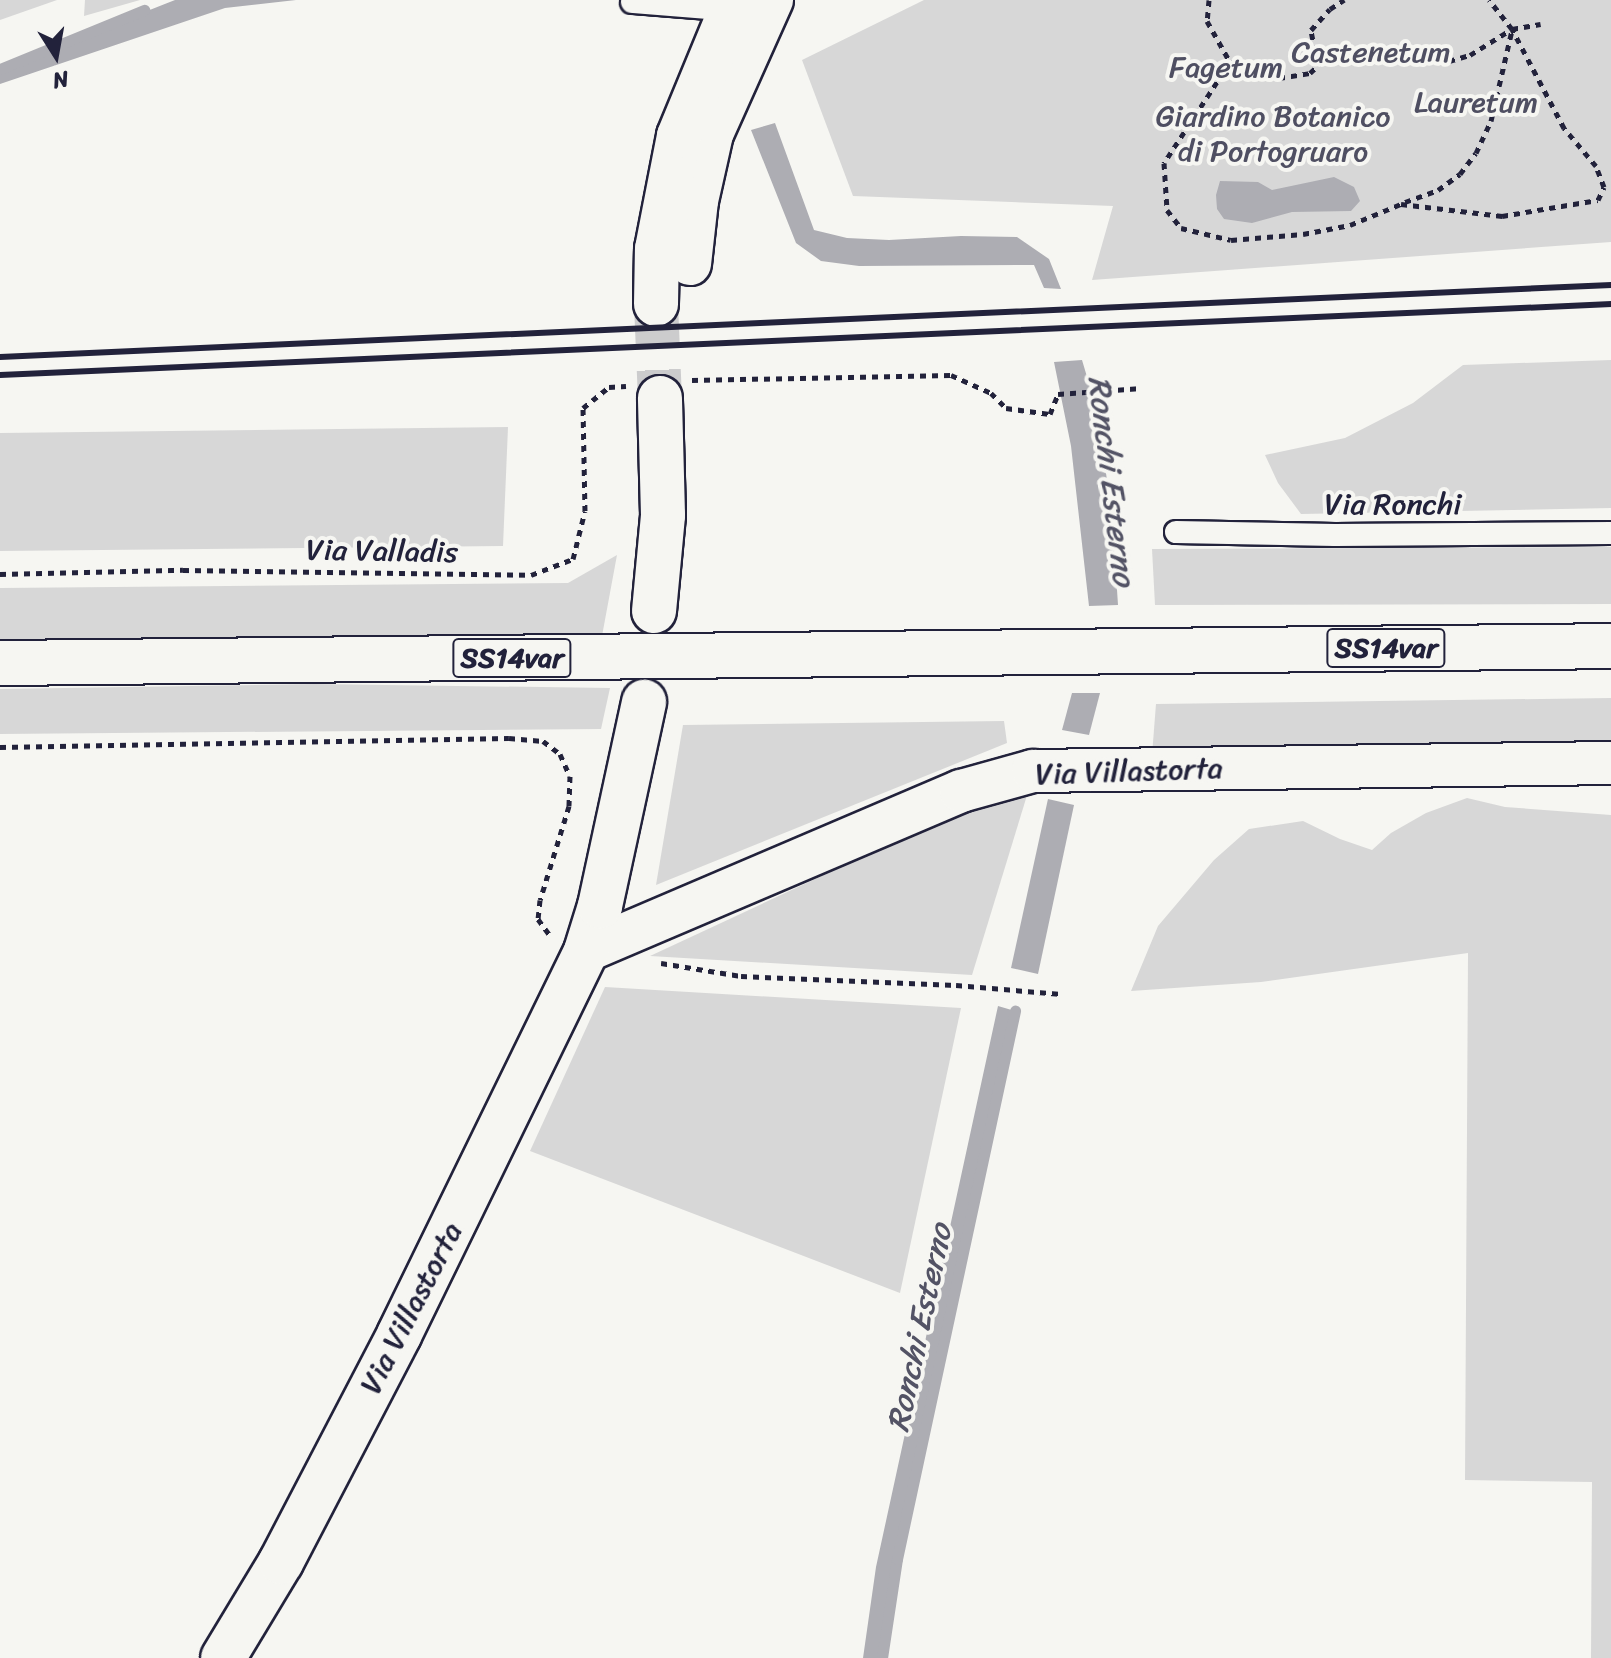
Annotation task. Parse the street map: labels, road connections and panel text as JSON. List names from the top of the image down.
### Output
{
  "streets": {
    "main road": ["SS14var", "Via Villastorta"],
    "lane": ["Via Ronchi"],
    "path": ["Via Valladis"]
  },
  "water": ["Ronchi Esterno"],
  "parks": [
    "Castenetum",
    "Fagetum",
    "Lauretum",
    "Giardino Botanico di Portogruaro"
  ],
  "north": "bottom"
}
